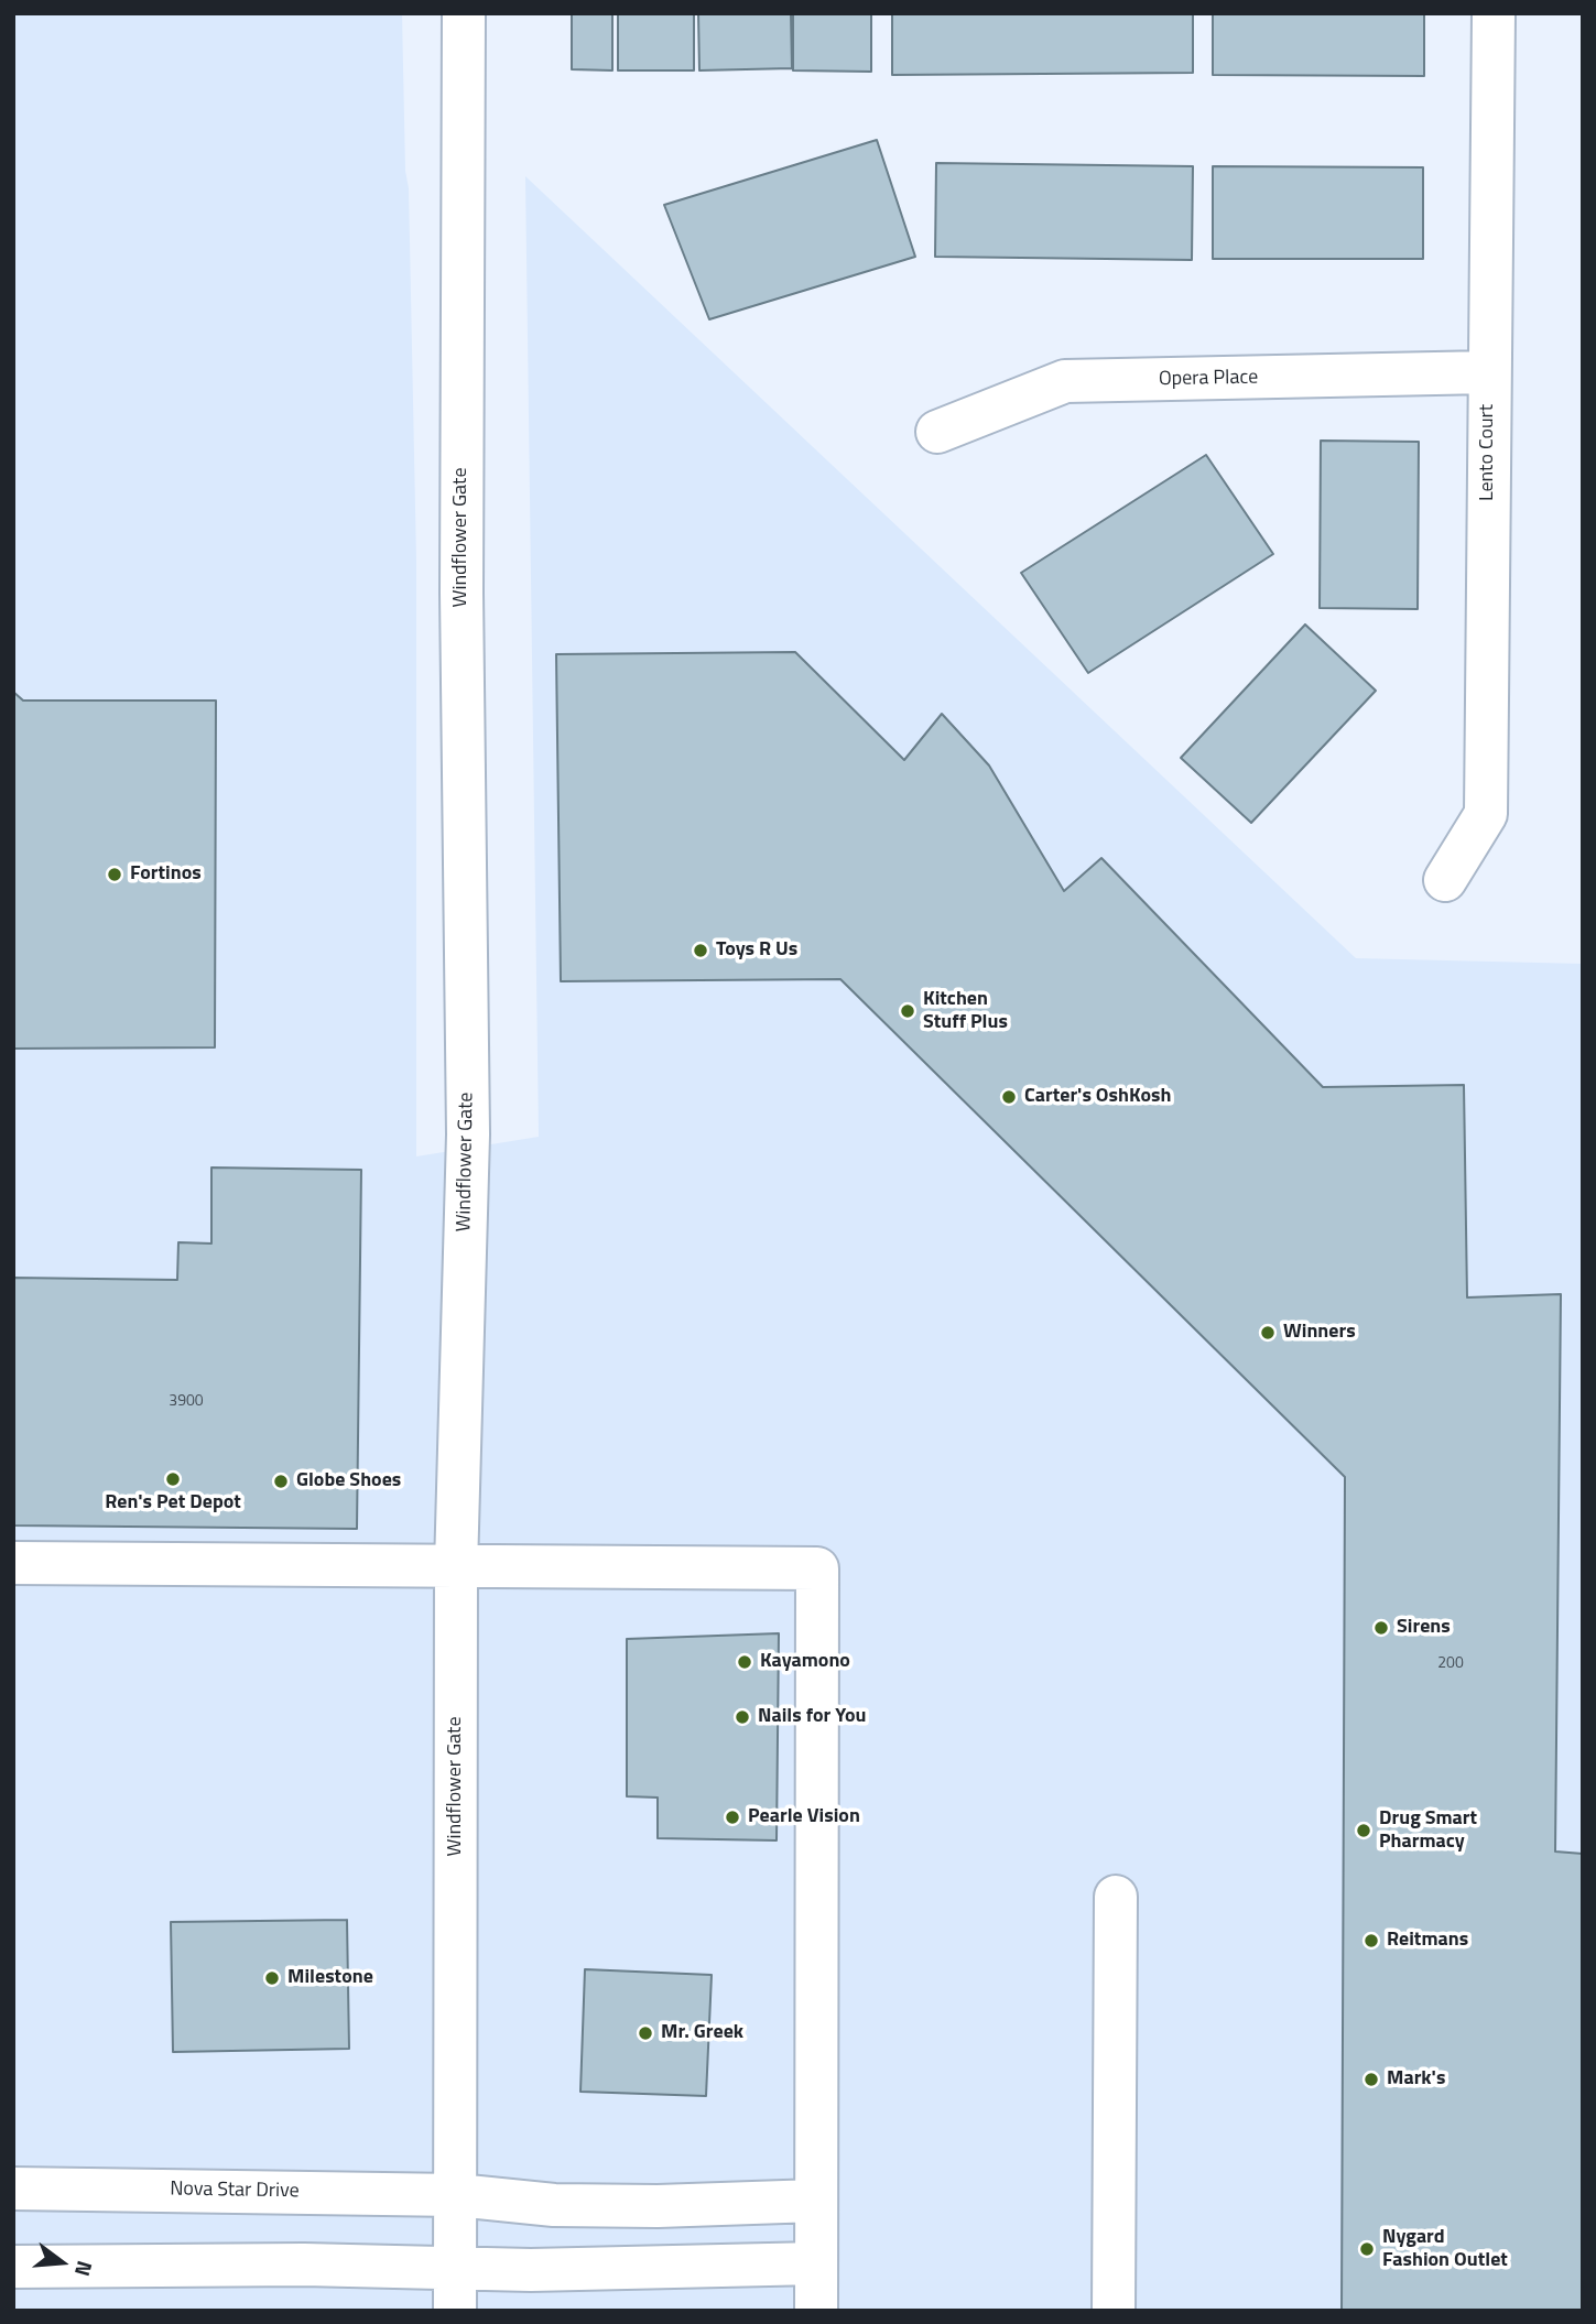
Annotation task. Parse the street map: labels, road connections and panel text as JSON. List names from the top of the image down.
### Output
{
  "streets": {
    "street": [
      "Opera Place",
      "Lento Court",
      "Windflower Gate",
      "Nova Star Drive"
    ]
  },
  "crossings": [
    ["Opera Place", "Lento Court"],
    ["Windflower Gate", "Nova Star Drive"]
  ],
  "places": [
    "Fortinos",
    "Toys R Us",
    "Kitchen Stuff Plus",
    "Carter's OshKosh",
    "Winners",
    "Ren's Pet Depot",
    "Globe Shoes",
    "Sirens",
    "Kayamono",
    "Nails for You",
    "Pearle Vision",
    "Drug Smart Pharmacy",
    "Reitmans",
    "Milestone",
    "Mr. Greek",
    "Mark's",
    "Nygard Fashion Outlet"
  ],
  "house_numbers": ["3900", "200"],
  "north": "right"
}
